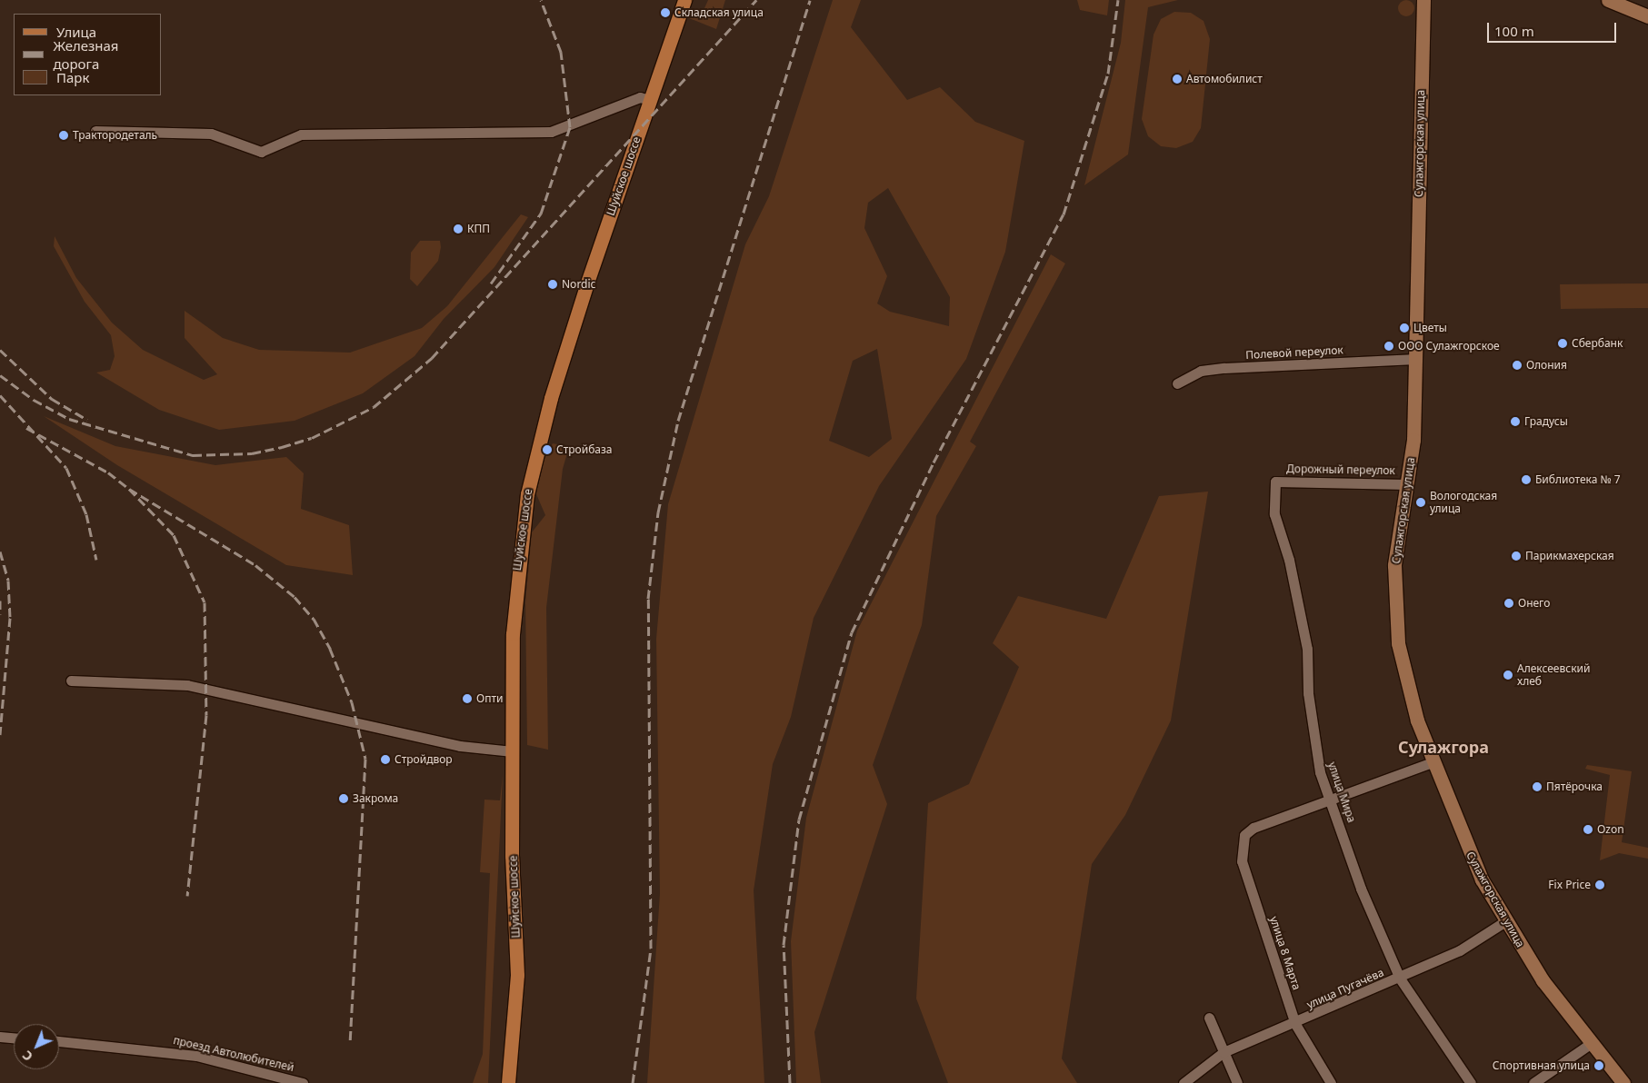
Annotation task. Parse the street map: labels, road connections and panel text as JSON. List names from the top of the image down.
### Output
{
  "streets": {
    "main road": ["Сулажгорская улица", "Шуйское шоссе"],
    "street": [
      "Полевой переулок",
      "Дорожный переулок",
      "улица Мира",
      "улица 8 Марта",
      "улица Пугачёва",
      "проезд Автолюбителей"
    ]
  },
  "crossings": [
    ["Сулажгорская улица", "Полевой переулок"],
    ["Сулажгорская улица", "Дорожный переулок"],
    ["Сулажгорская улица", "улица Пугачёва"],
    ["Дорожный переулок", "улица Мира"],
    ["улица Мира", "улица 8 Марта"],
    ["улица Мира", "улица Пугачёва"],
    ["улица 8 Марта", "улица Пугачёва"]
  ],
  "districts": ["Сулажгора"],
  "places": [
    "Складская улица",
    "Автомобилист",
    "Трактородеталь",
    "КПП",
    "Nordic",
    "Цветы",
    "Сбербанк",
    "ООО Сулажгорское",
    "Олония",
    "Градусы",
    "Стройбаза",
    "Библиотека № 7",
    "Вологодская улица",
    "Парикмахерская",
    "Онего",
    "Алексеевский хлеб",
    "Опти",
    "Стройдвор",
    "Пятёрочка",
    "Закрома",
    "Ozon",
    "Fix Price",
    "Спортивная улица"
  ],
  "legend": ["Улица", "Железная дорога", "Парк"],
  "scale_bar": "100 m",
  "north": "bottom left"
}
